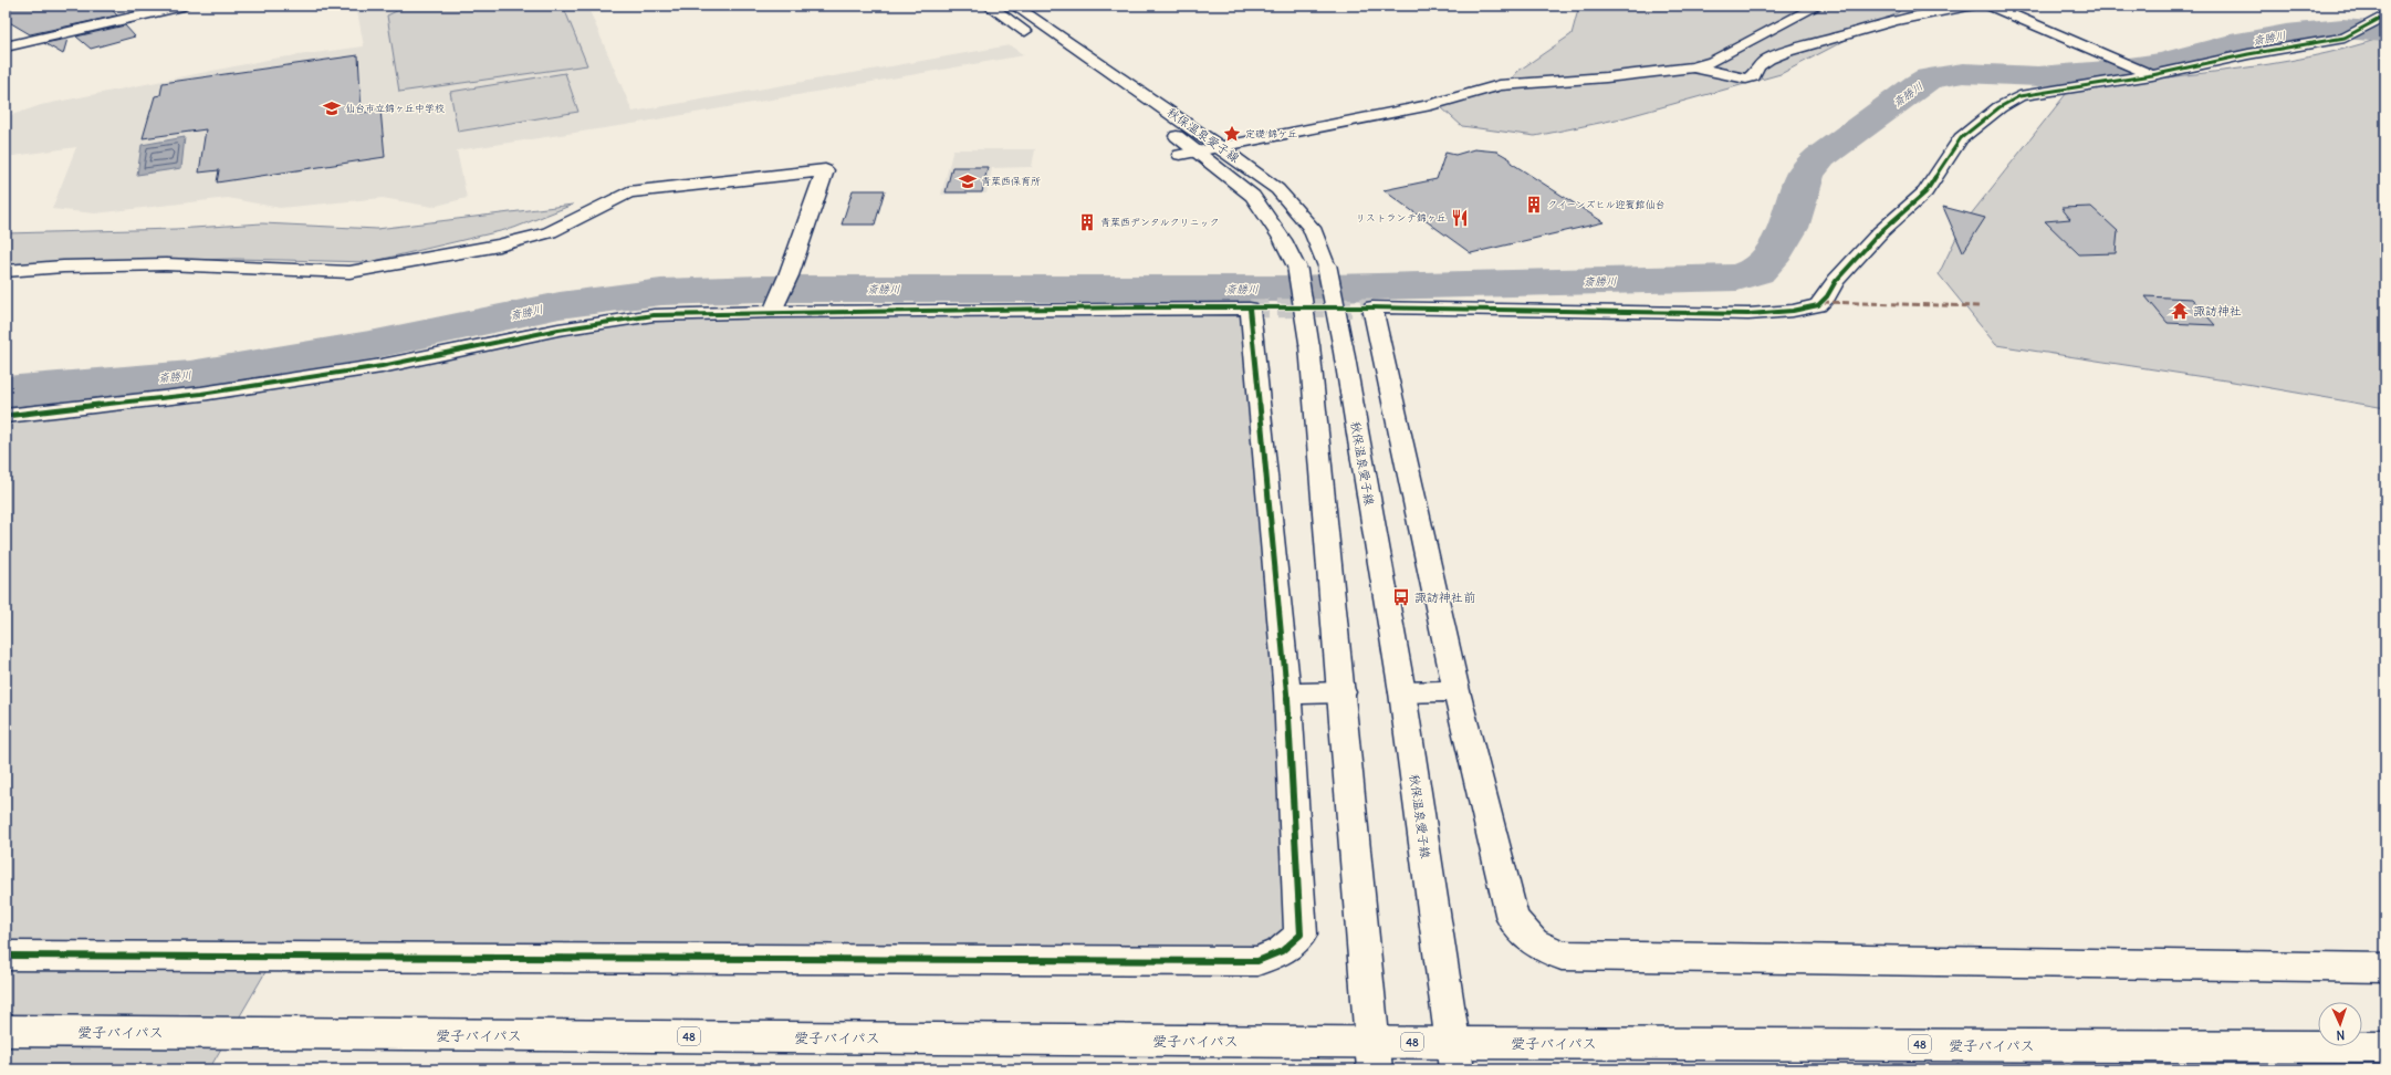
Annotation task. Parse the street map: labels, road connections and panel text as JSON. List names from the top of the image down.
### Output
{
  "streets": {
    "main road": ["秋保温泉愛子線", "愛子バイパス", "48"]
  },
  "crossings": [
    ["秋保温泉愛子線", "愛子バイパス"]
  ],
  "water": ["斎勝川"],
  "places": {
    "school or university": ["仙台市立錦ヶ丘中学校", "青葉西保育所"],
    "place": ["定礎 錦ケ丘"],
    "building": ["クイーンズヒル迎賓館仙台", "青葉西デンタルクリニック"],
    "restaurant": ["リストランテ錦ヶ丘"],
    "temple": ["諏訪神社"],
    "bus stop": ["諏訪神社前"]
  },
  "north": "bottom"
}
